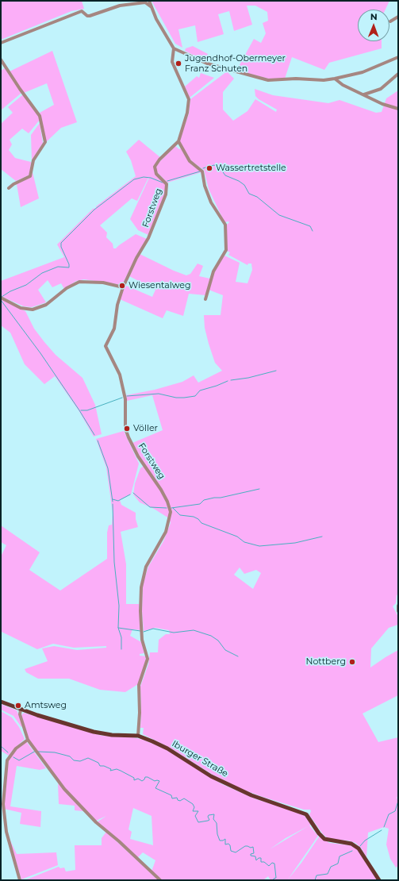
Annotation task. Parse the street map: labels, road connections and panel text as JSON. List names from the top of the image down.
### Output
{
  "streets": {
    "main road": ["Iburger Straße"],
    "street": ["Forstweg"]
  },
  "crossings": [
    ["Forstweg", "Iburger Straße"]
  ],
  "places": [
    "Jugendhof-Obermeyer Franz Schuten",
    "Wassertretstelle",
    "Wiesentalweg",
    "Völler",
    "Nottberg",
    "Amtsweg"
  ],
  "north": "top"
}
